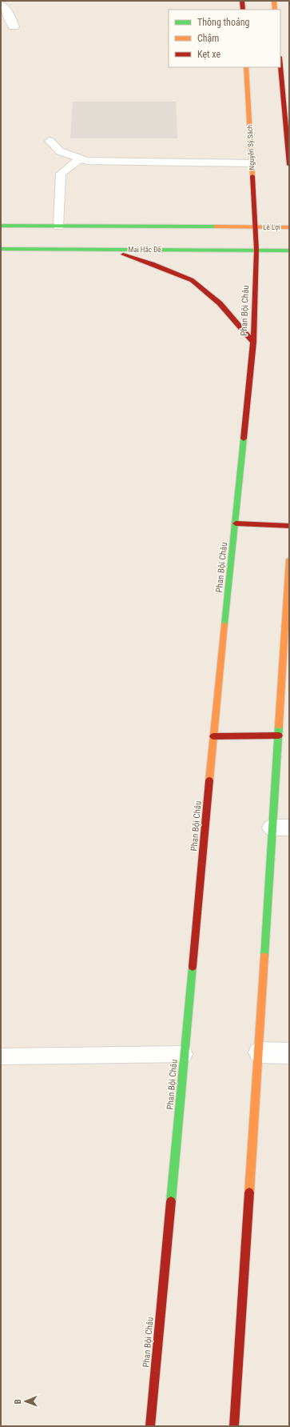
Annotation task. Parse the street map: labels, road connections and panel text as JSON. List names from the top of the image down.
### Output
{
  "streets": {
    "main road": [
      "Nguyễn Sỹ Sách",
      "Lê Lợi",
      "Mai Hắc Đế",
      "Phan Bội Châu"
    ]
  },
  "crossings": [
    ["Nguyễn Sỹ Sách", "Lê Lợi"],
    ["Nguyễn Sỹ Sách", "Phan Bội Châu"],
    ["Lê Lợi", "Phan Bội Châu"],
    ["Mai Hắc Đế", "Phan Bội Châu"]
  ],
  "legend": ["Thông thoáng", "Chậm", "Kẹt xe"],
  "north": "left"
}
